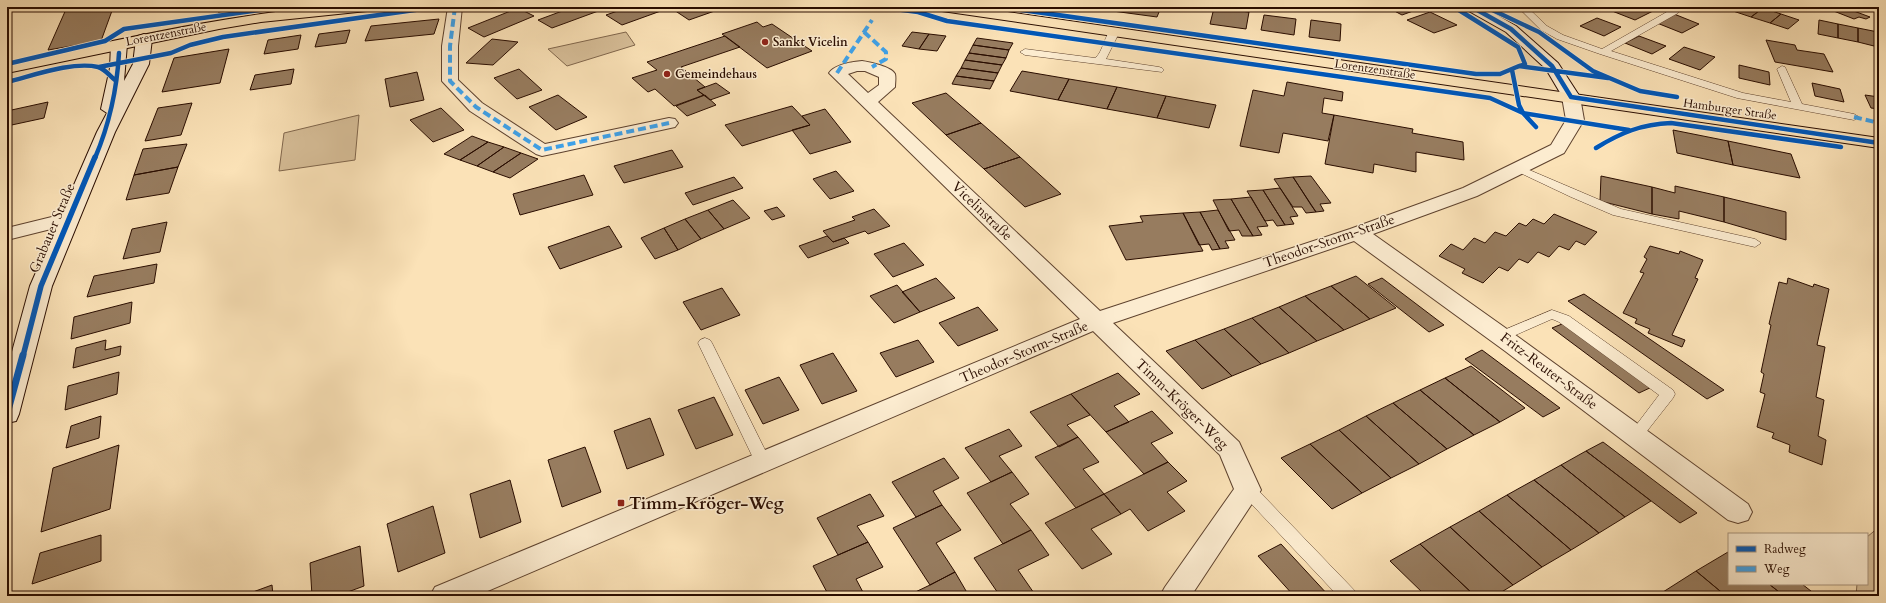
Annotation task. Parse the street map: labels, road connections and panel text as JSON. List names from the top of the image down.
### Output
{
  "streets": {
    "main road": ["Lorentzenstraße", "Hamburger Straße"],
    "street": [
      "Vicelinstraße",
      "Grabauer Straße",
      "Theodor-Storm-Straße",
      "Fritz-Reuter-Straße",
      "Timm-Kröger-Weg"
    ]
  },
  "crossings": [
    ["Lorentzenstraße", "Hamburger Straße"],
    ["Lorentzenstraße", "Grabauer Straße"],
    ["Lorentzenstraße", "Theodor-Storm-Straße"],
    ["Hamburger Straße", "Theodor-Storm-Straße"],
    ["Vicelinstraße", "Theodor-Storm-Straße"],
    ["Vicelinstraße", "Timm-Kröger-Weg"],
    ["Theodor-Storm-Straße", "Fritz-Reuter-Straße"],
    ["Theodor-Storm-Straße", "Timm-Kröger-Weg"]
  ],
  "places": {
    "other": ["Sankt Vicelin", "Gemeindehaus"],
    "transit": ["Timm-Kröger-Weg"]
  },
  "legend": ["Radweg", "Weg"]
}
